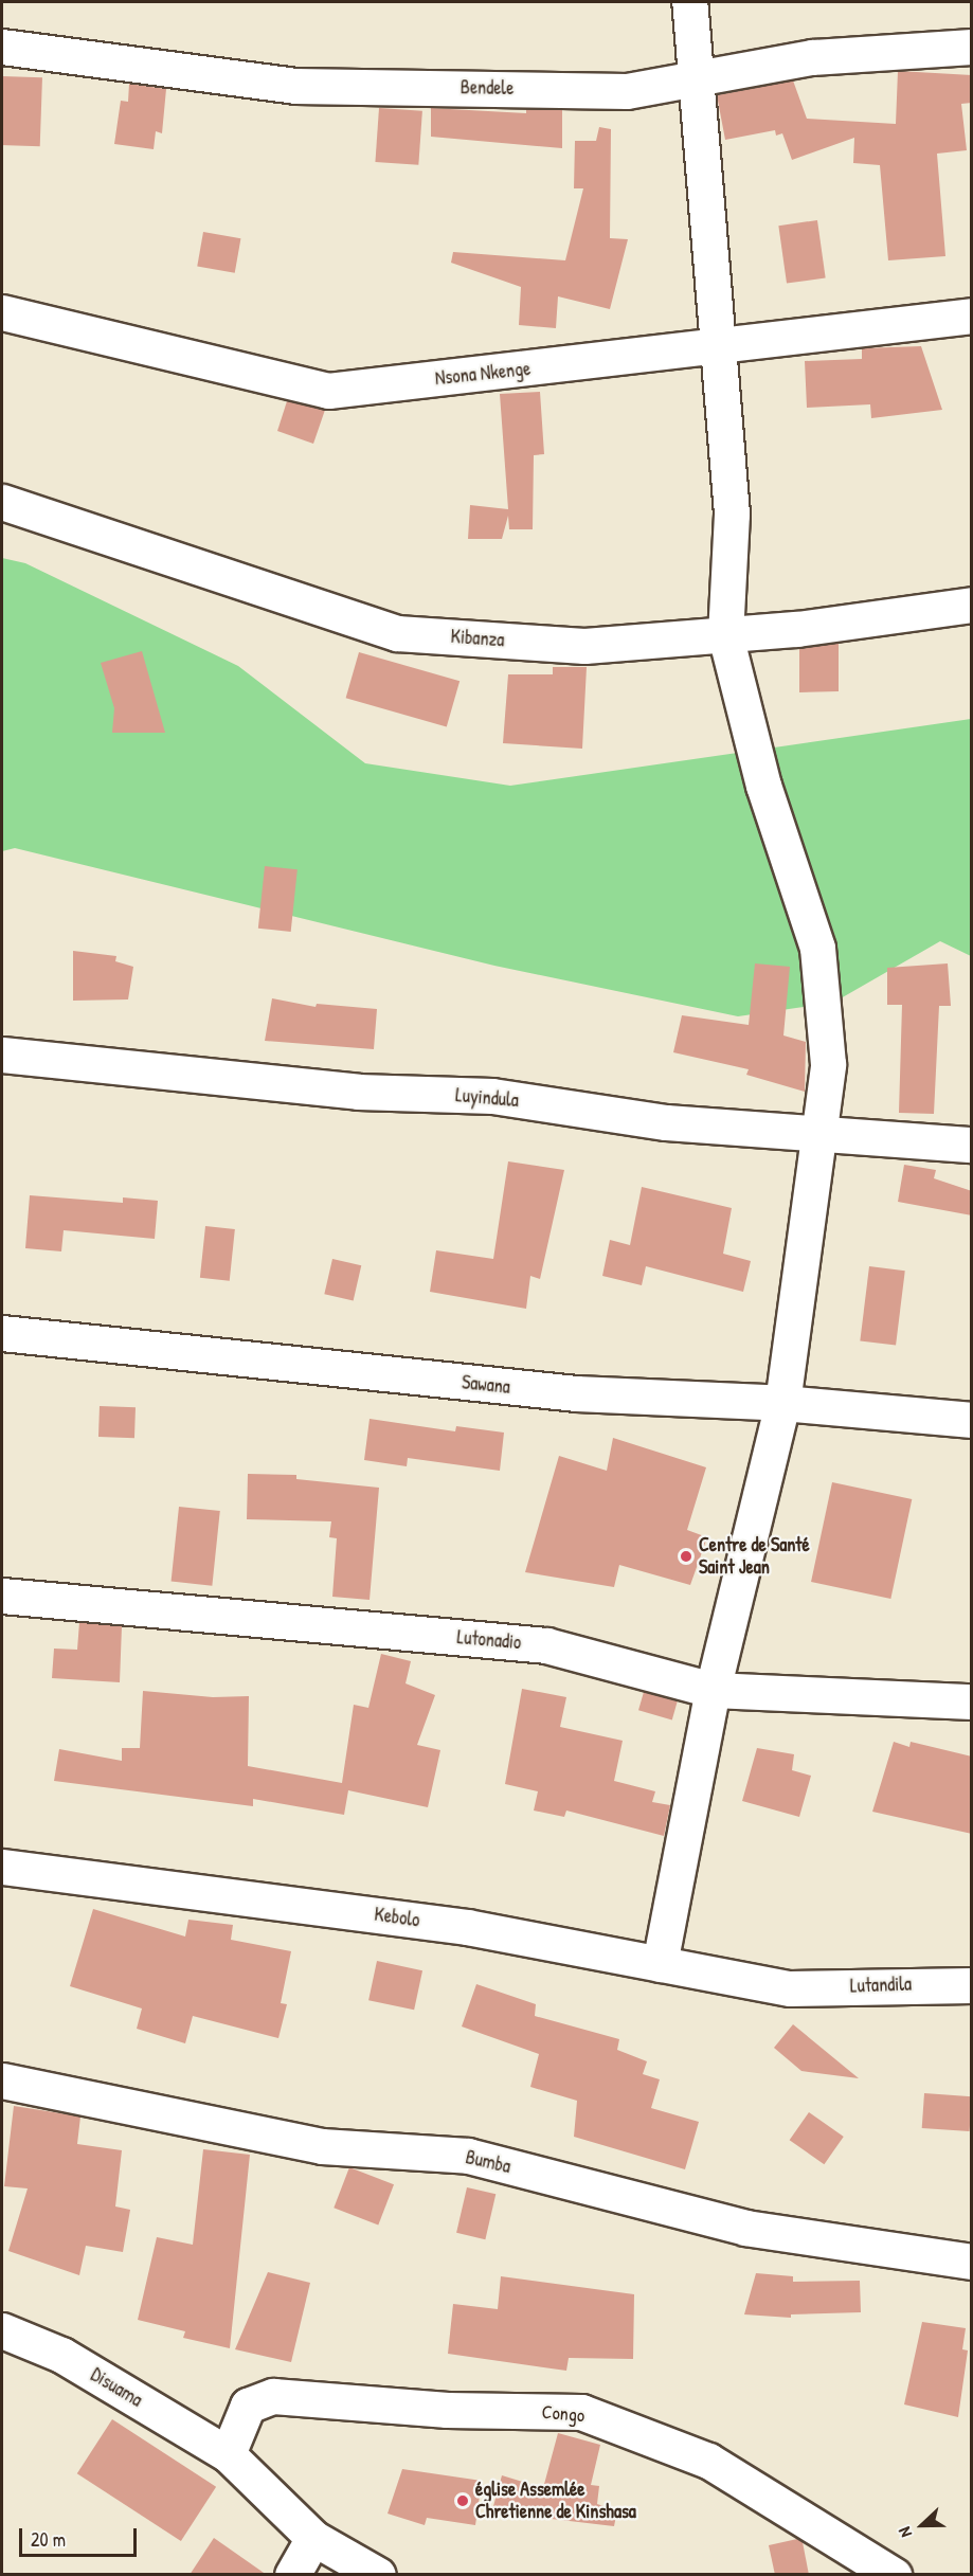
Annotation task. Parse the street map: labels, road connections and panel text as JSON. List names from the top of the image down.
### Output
{
  "streets": {
    "street": [
      "Bendele",
      "Nsona Nkenge",
      "Kibanza",
      "Luyindula",
      "Sawana",
      "Lutonadio",
      "Kebolo",
      "Lutandila",
      "Bumba",
      "Disuama",
      "Congo"
    ]
  },
  "crossings": [
    ["Kebolo", "Lutandila"],
    ["Disuama", "Congo"]
  ],
  "places": ["Centre de Santé Saint Jean", "église Assemlée Chretienne de Kinshasa"],
  "scale_bar": "20 m",
  "north": "left"
}
